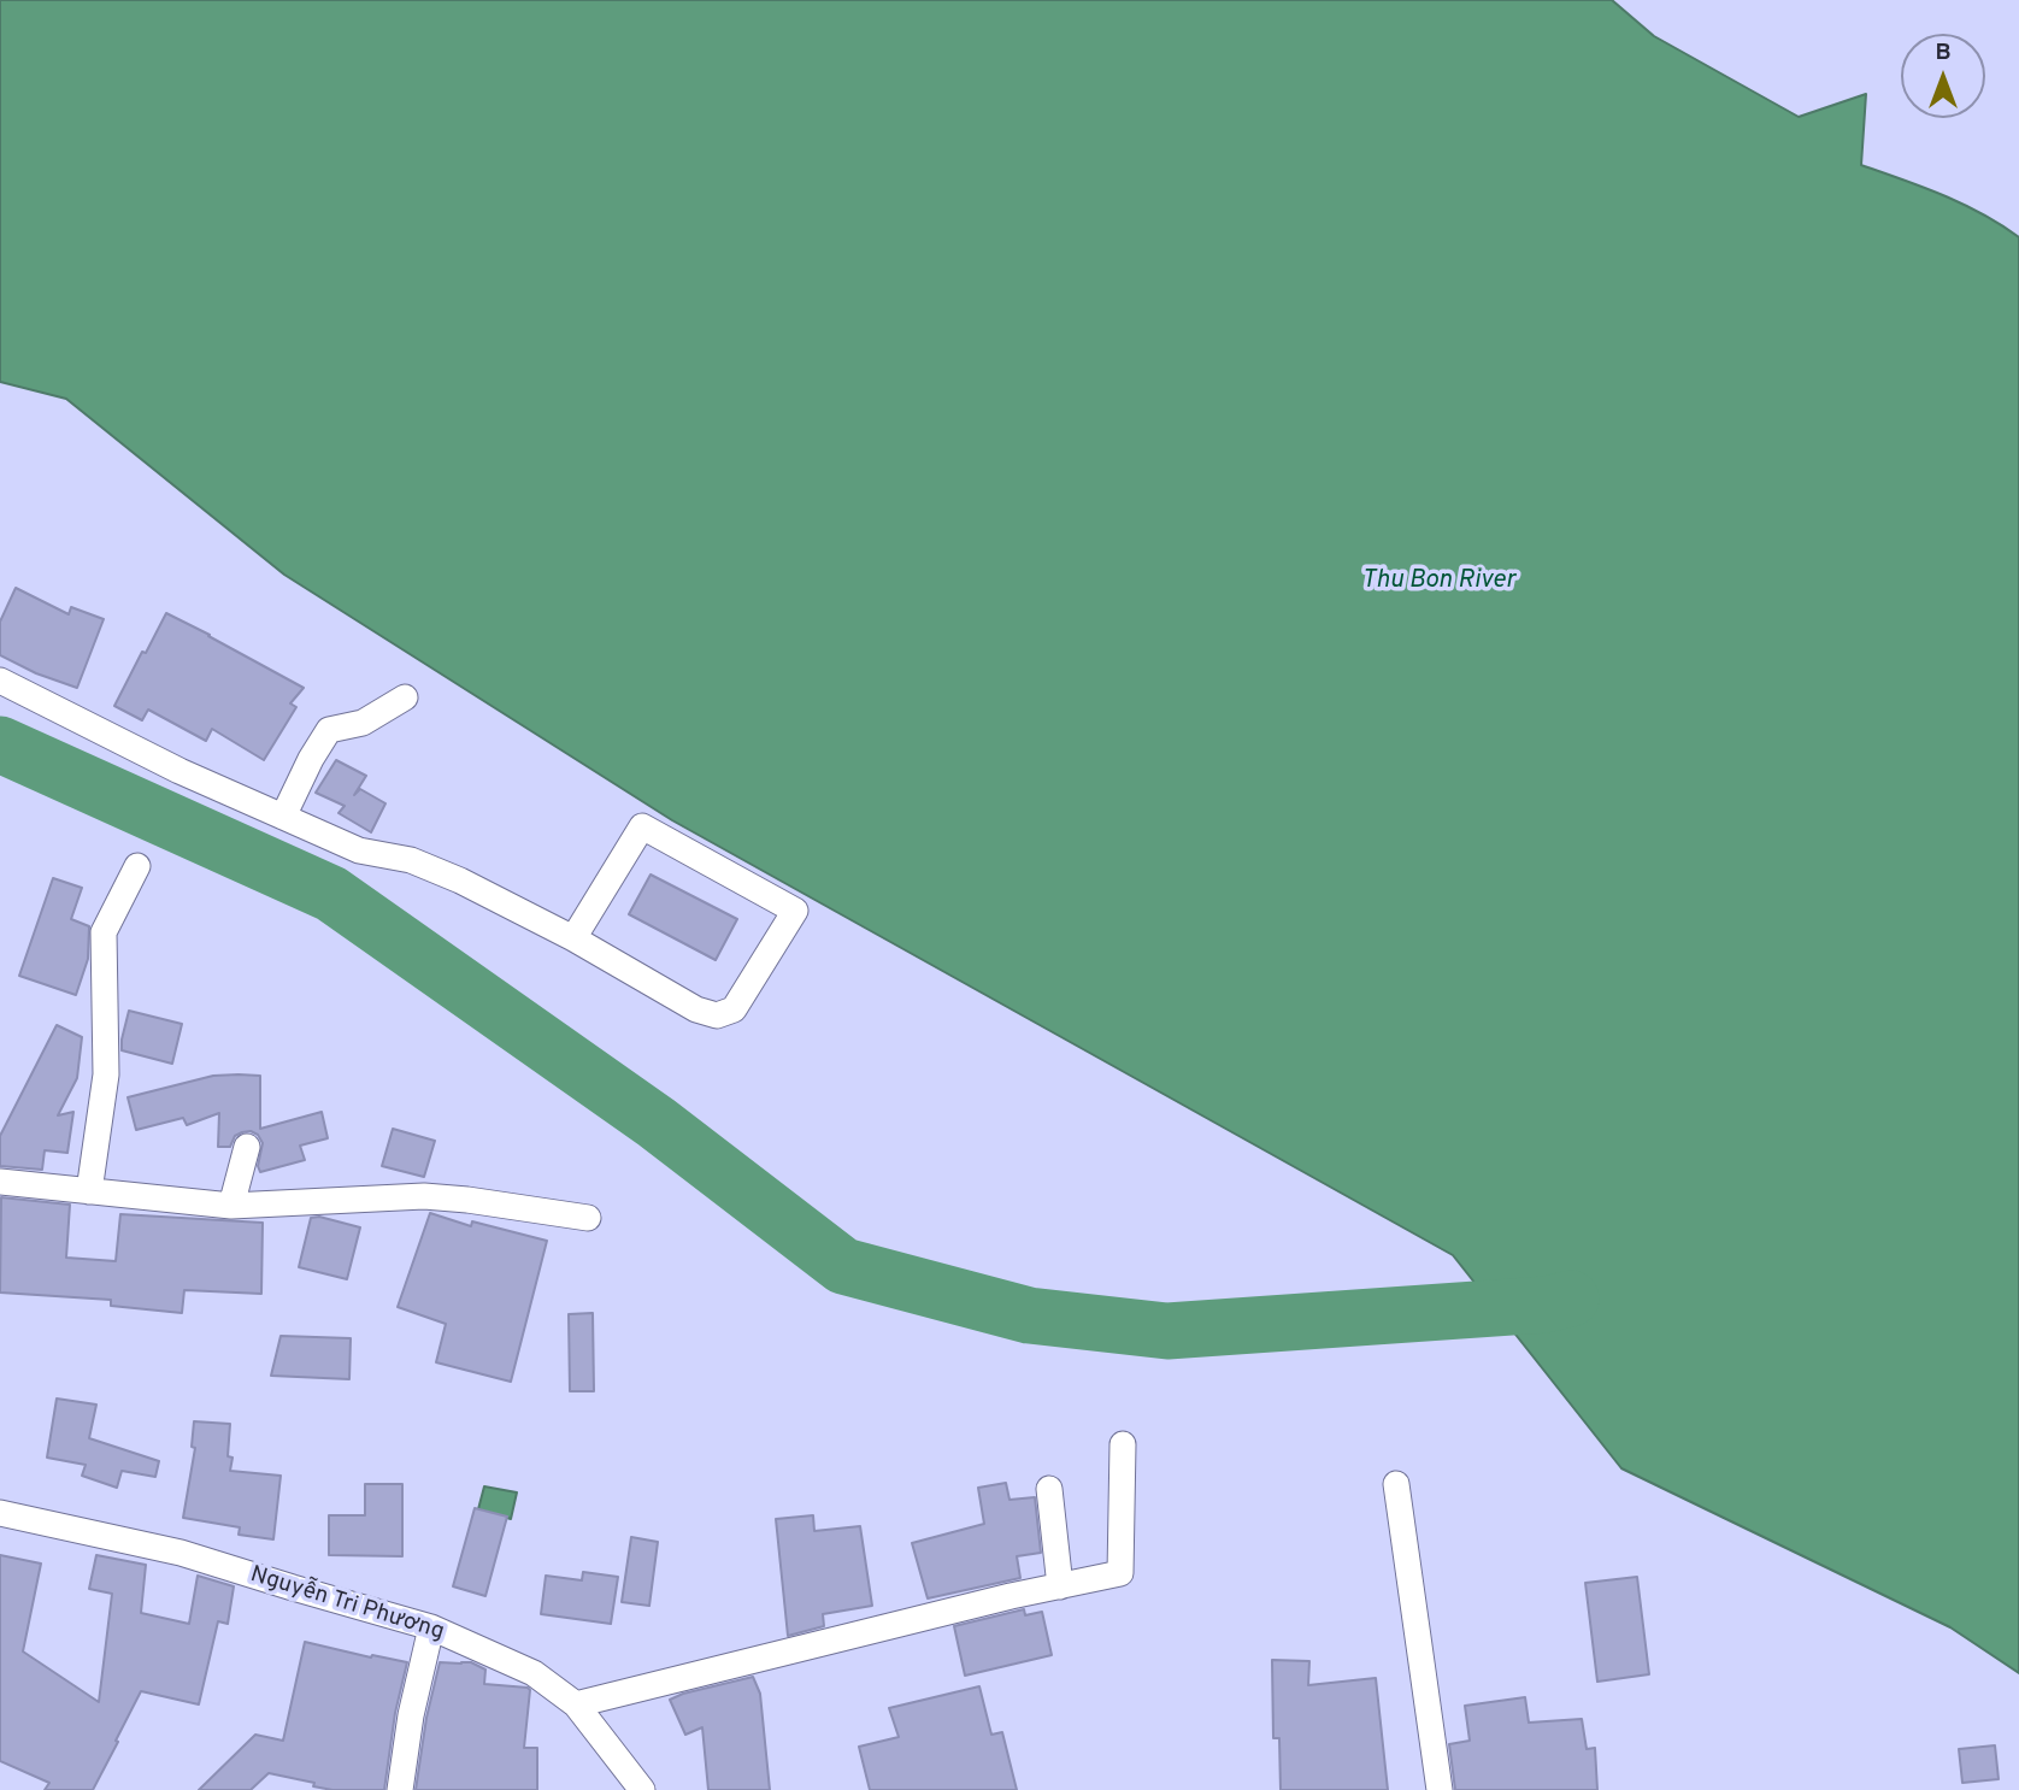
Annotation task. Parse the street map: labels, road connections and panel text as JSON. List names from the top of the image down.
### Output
{
  "streets": {
    "street": ["Nguyễn Tri Phương"]
  },
  "water": ["Thu Bon River"],
  "north": "top"
}
